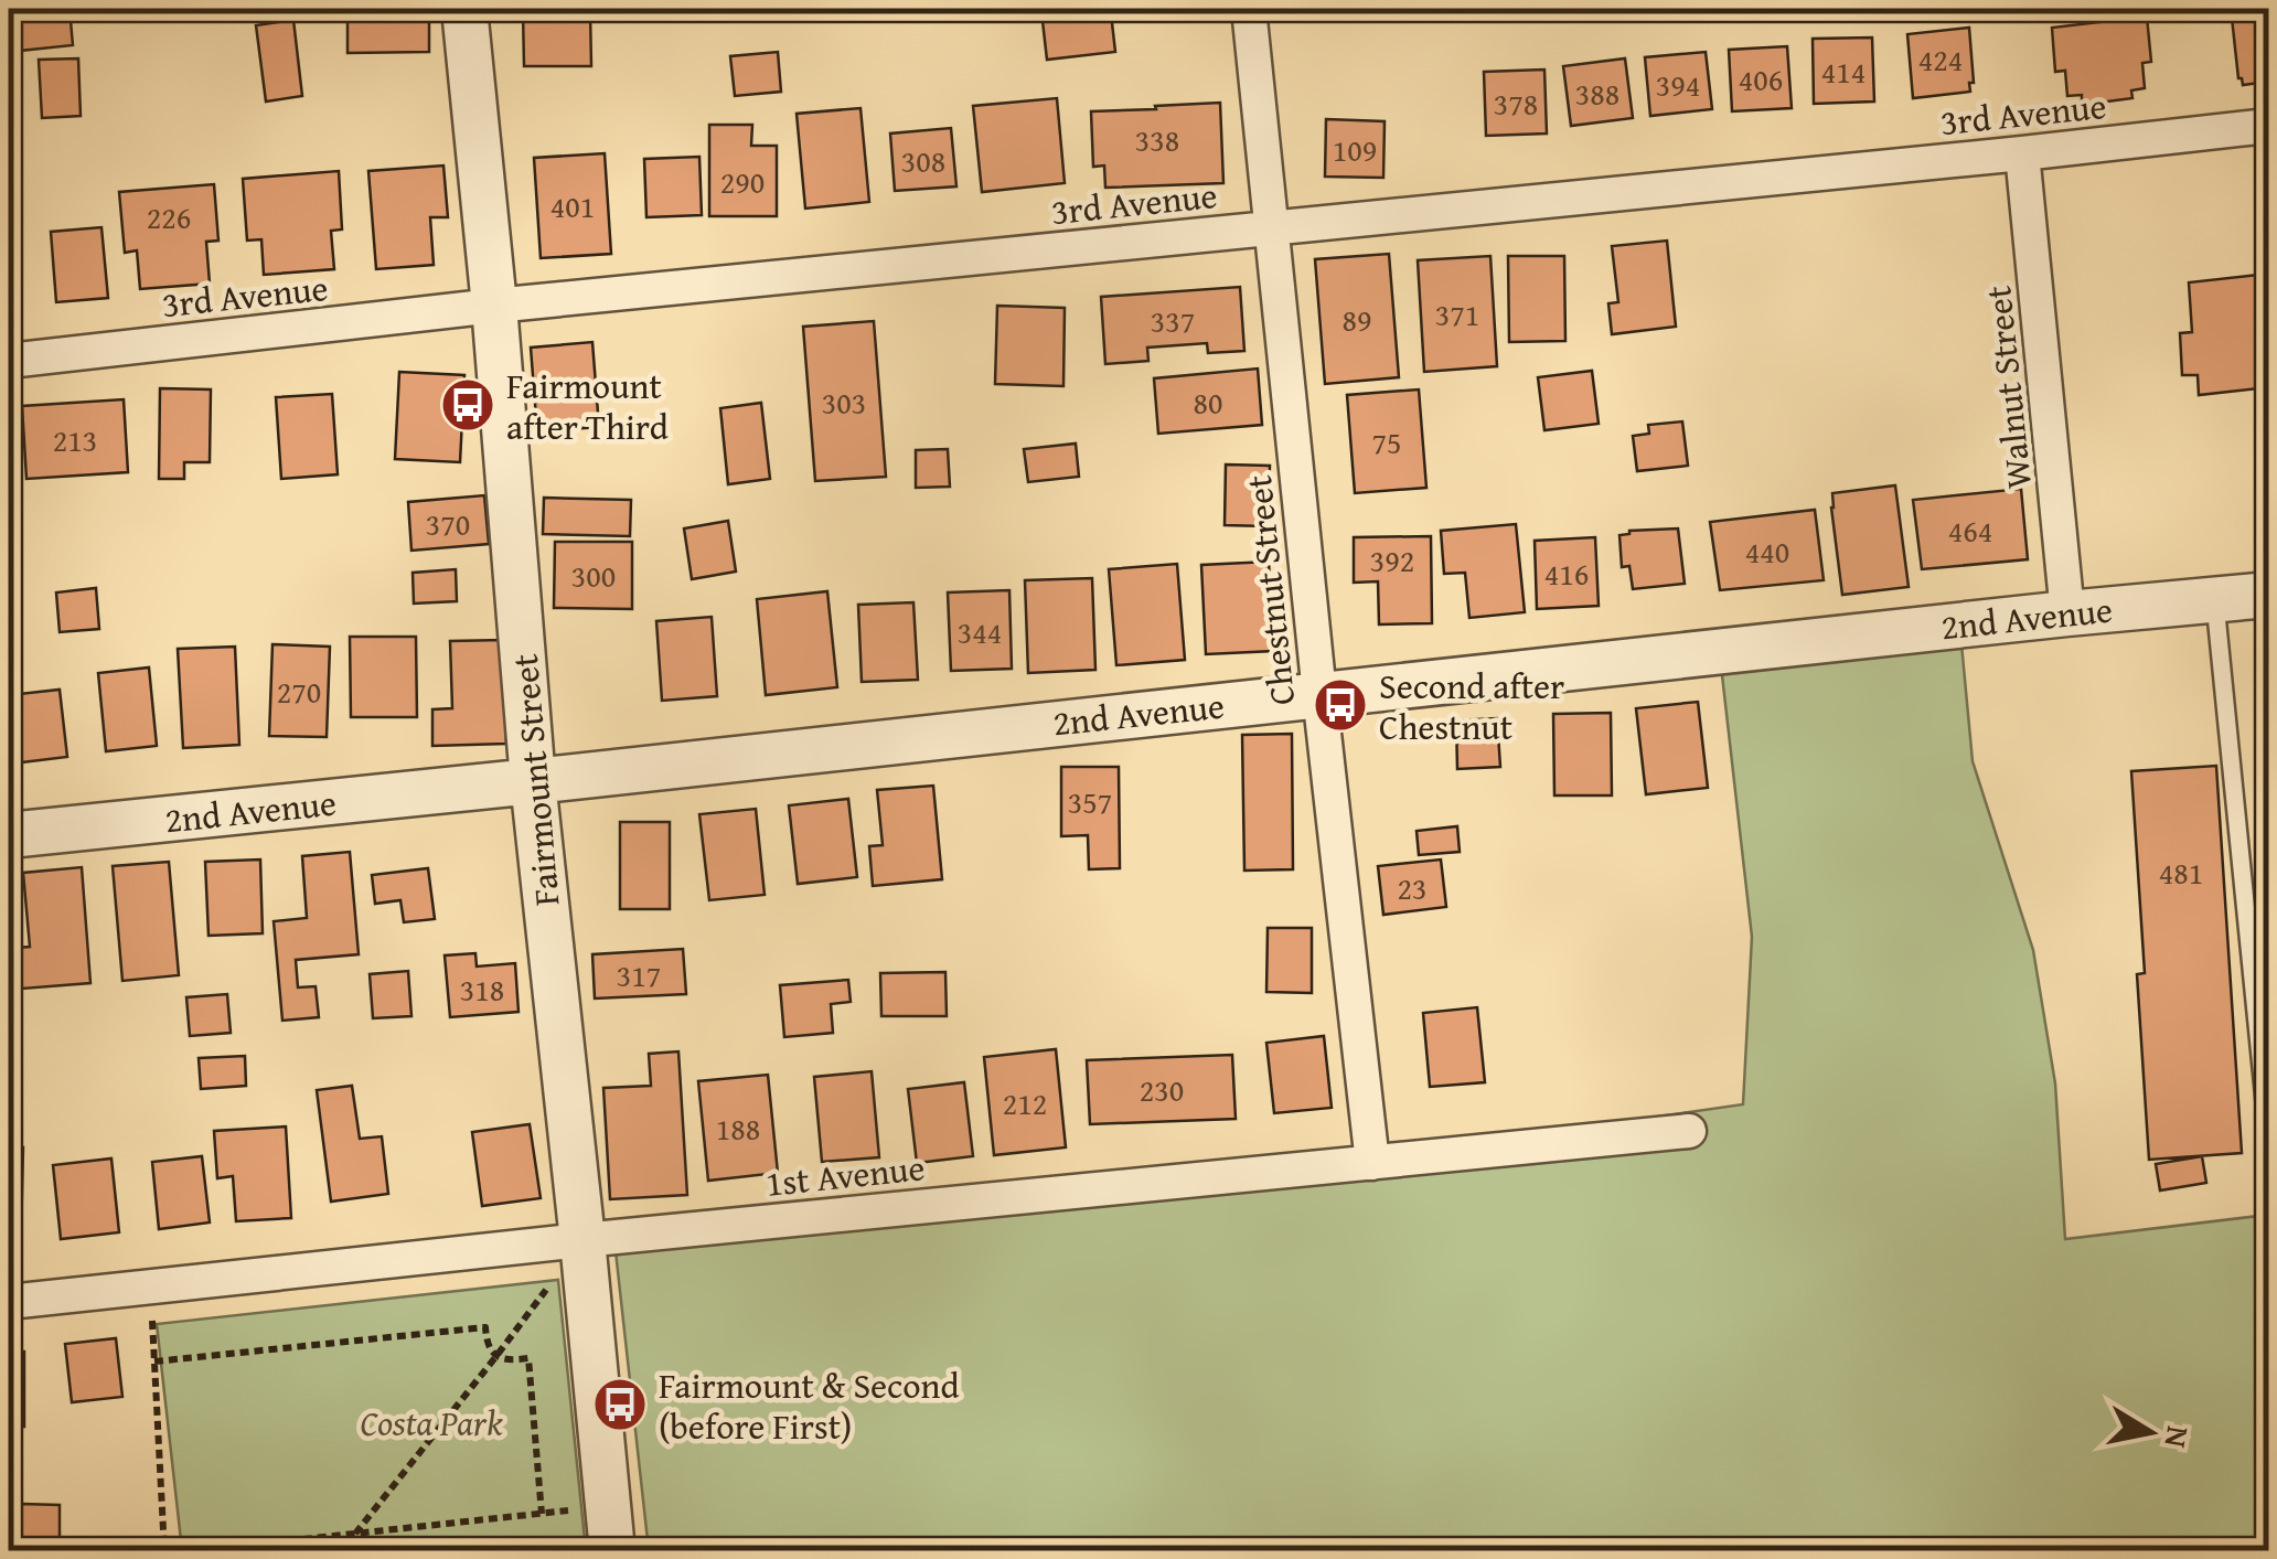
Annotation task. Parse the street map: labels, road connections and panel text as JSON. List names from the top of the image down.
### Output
{
  "streets": {
    "street": [
      "3rd Avenue",
      "Walnut Street",
      "Chestnut Street",
      "2nd Avenue",
      "Fairmount Street",
      "1st Avenue"
    ]
  },
  "crossings": [
    ["3rd Avenue", "Walnut Street"],
    ["3rd Avenue", "Chestnut Street"],
    ["3rd Avenue", "Fairmount Street"],
    ["Walnut Street", "2nd Avenue"],
    ["Chestnut Street", "2nd Avenue"],
    ["Chestnut Street", "1st Avenue"],
    ["2nd Avenue", "Fairmount Street"],
    ["Fairmount Street", "1st Avenue"]
  ],
  "parks": ["Costa Park"],
  "places": {
    "bus stop": ["Fairmount after Third", "Second after Chestnut", "Fairmount & Second (before First)"]
  },
  "house_numbers": [
    "424",
    "414",
    "406",
    "394",
    "388",
    "378",
    "338",
    "109",
    "308",
    "290",
    "401",
    "226",
    "371",
    "89",
    "337",
    "303",
    "80",
    "213",
    "75",
    "370",
    "464",
    "440",
    "392",
    "416",
    "300",
    "344",
    "270",
    "357",
    "481",
    "23",
    "317",
    "318",
    "230",
    "212",
    "188"
  ],
  "north": "right"
}
